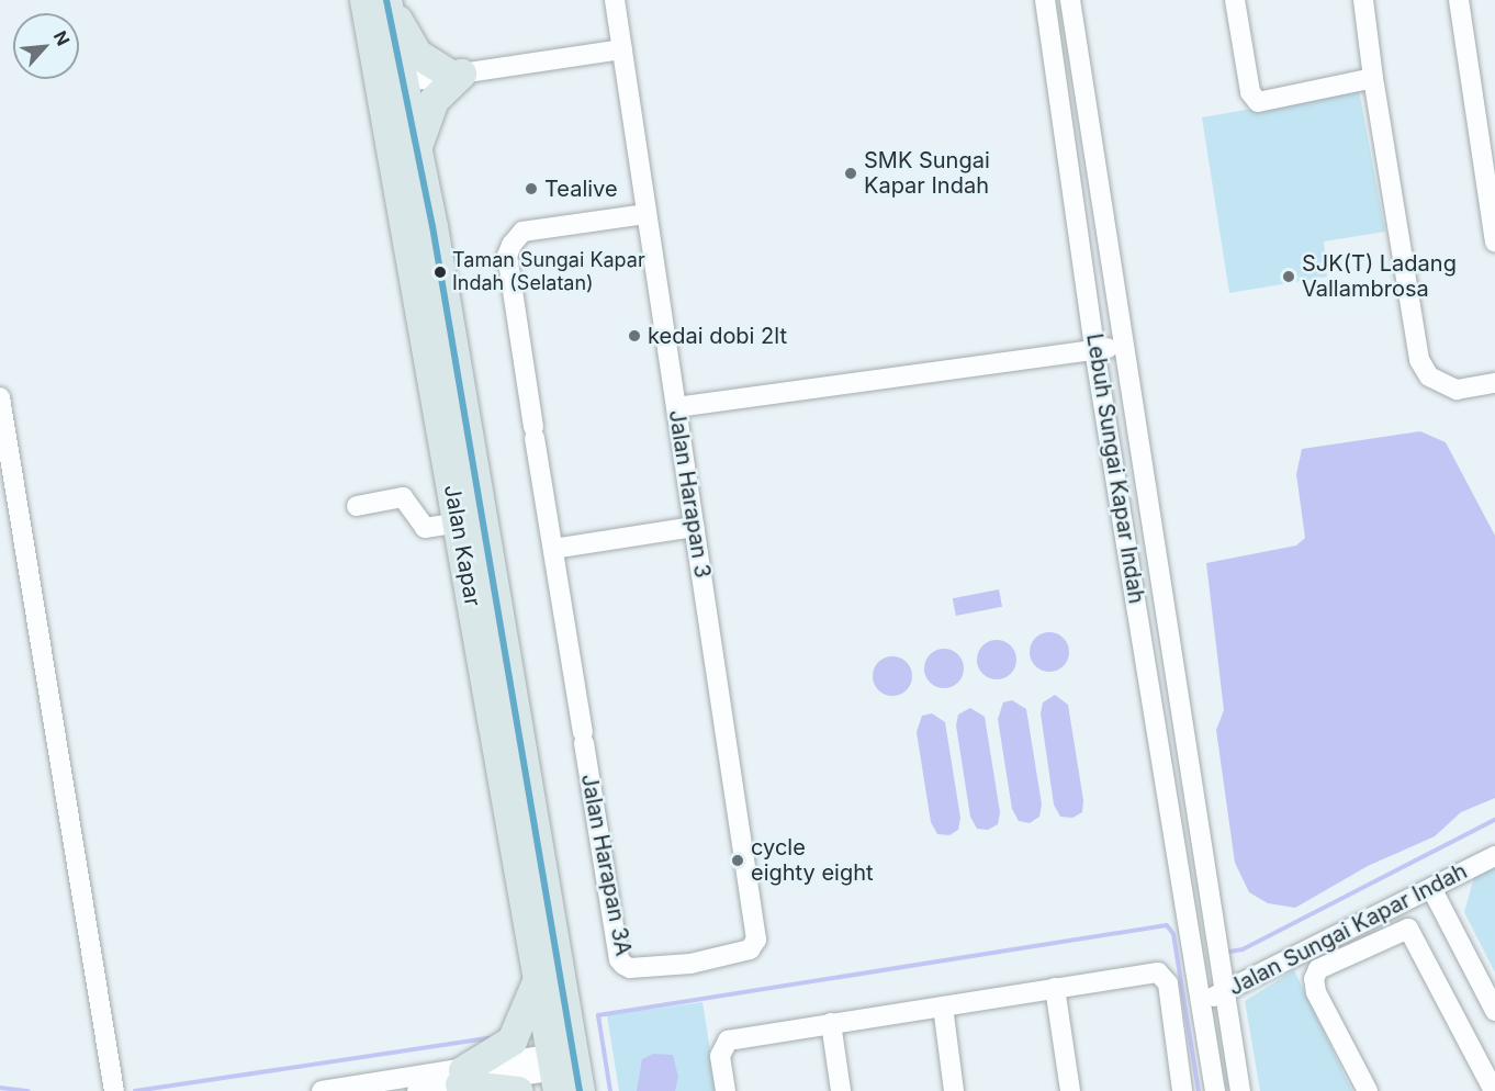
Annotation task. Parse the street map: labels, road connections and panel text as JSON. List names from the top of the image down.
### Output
{
  "streets": {
    "highway": ["Jalan Kapar"],
    "street": [
      "Lebuh Sungai Kapar Indah",
      "Jalan Harapan 3",
      "Jalan Harapan 3A",
      "Jalan Sungai Kapar Indah"
    ]
  },
  "crossings": [
    ["Lebuh Sungai Kapar Indah", "Jalan Sungai Kapar Indah"],
    ["Jalan Harapan 3", "Jalan Harapan 3A"]
  ],
  "places": [
    "SMK Sungai Kapar Indah",
    "Tealive",
    "Taman Sungai Kapar Indah (Selatan)",
    "SJK(T) Ladang Vallambrosa",
    "kedai dobi 2lt",
    "cycle eighty eight"
  ],
  "north": "top right"
}
